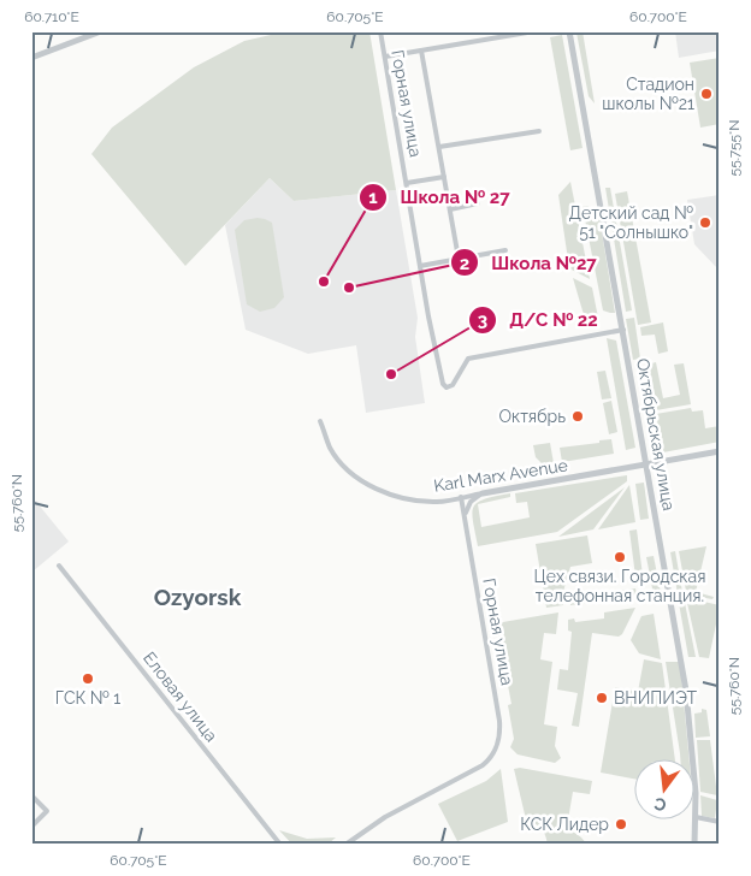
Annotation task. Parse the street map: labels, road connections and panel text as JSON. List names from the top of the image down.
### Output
{
  "streets": {
    "street": [
      "Горная улица",
      "Октябрьская улица",
      "Karl Marx Avenue",
      "Еловая улица"
    ]
  },
  "crossings": [
    ["Горная улица", "Октябрьская улица"],
    ["Горная улица", "Karl Marx Avenue"],
    ["Октябрьская улица", "Karl Marx Avenue"]
  ],
  "districts": ["Ozyorsk"],
  "places": [
    "Стадион школы №21",
    "Детский сад № 51 \"Солнышко\"",
    "Школа № 27",
    "Школа №27",
    "Д/С № 22",
    "Октябрь",
    "Цех связи. Городская телефонная станция.",
    "ГСК № 1",
    "ВНИПИЭТ",
    "КСК Лидер"
  ],
  "north": "bottom",
  "coordinates": [
    "60.710°E",
    "60.705°E",
    "60.700°E",
    "55.755°N",
    "55.760°N"
  ]
}
